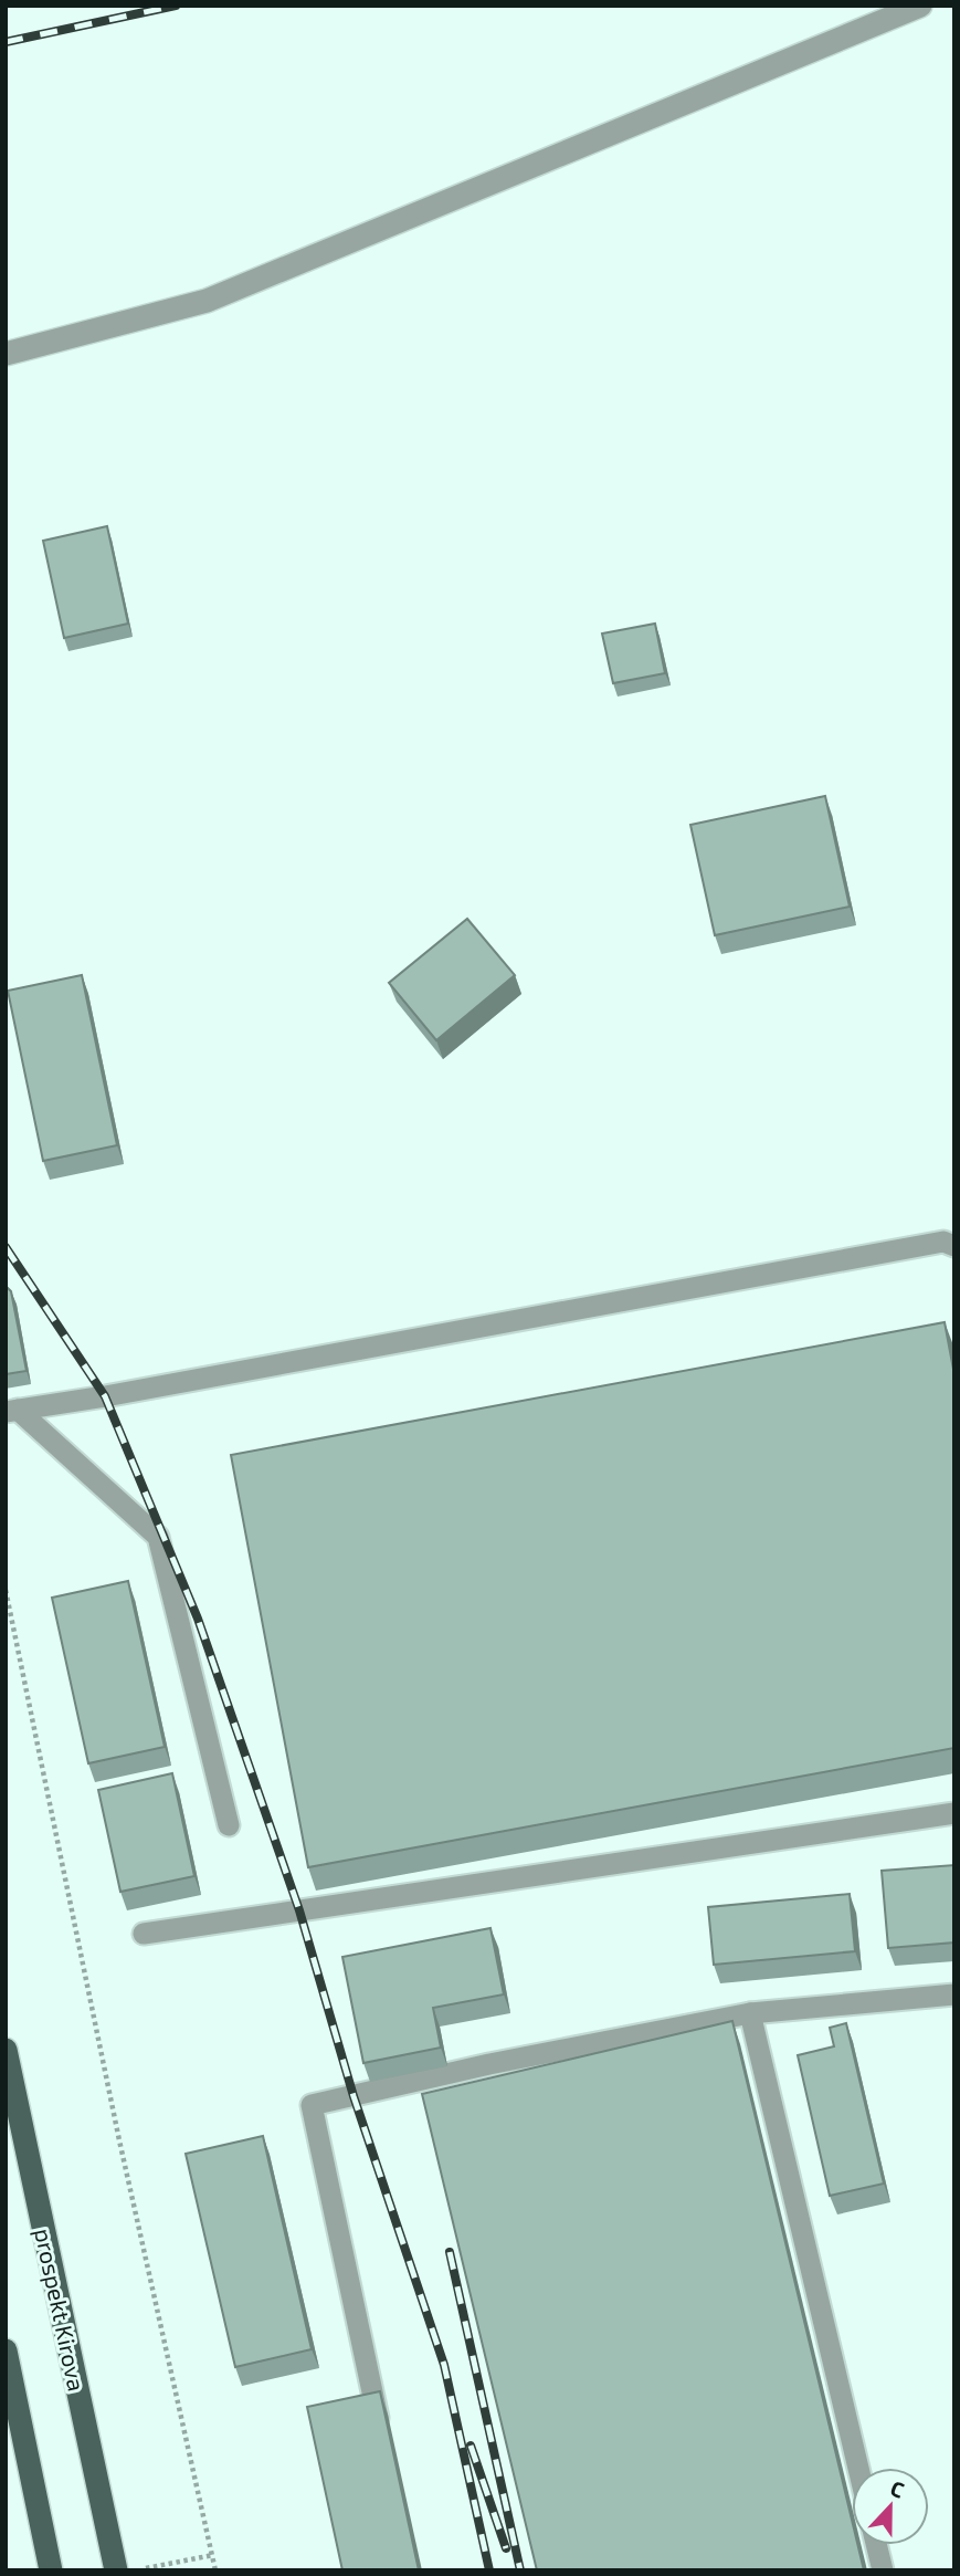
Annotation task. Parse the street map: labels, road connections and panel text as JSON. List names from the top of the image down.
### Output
{
  "streets": {
    "main road": ["prospekt Kirova"]
  },
  "north": "top"
}
